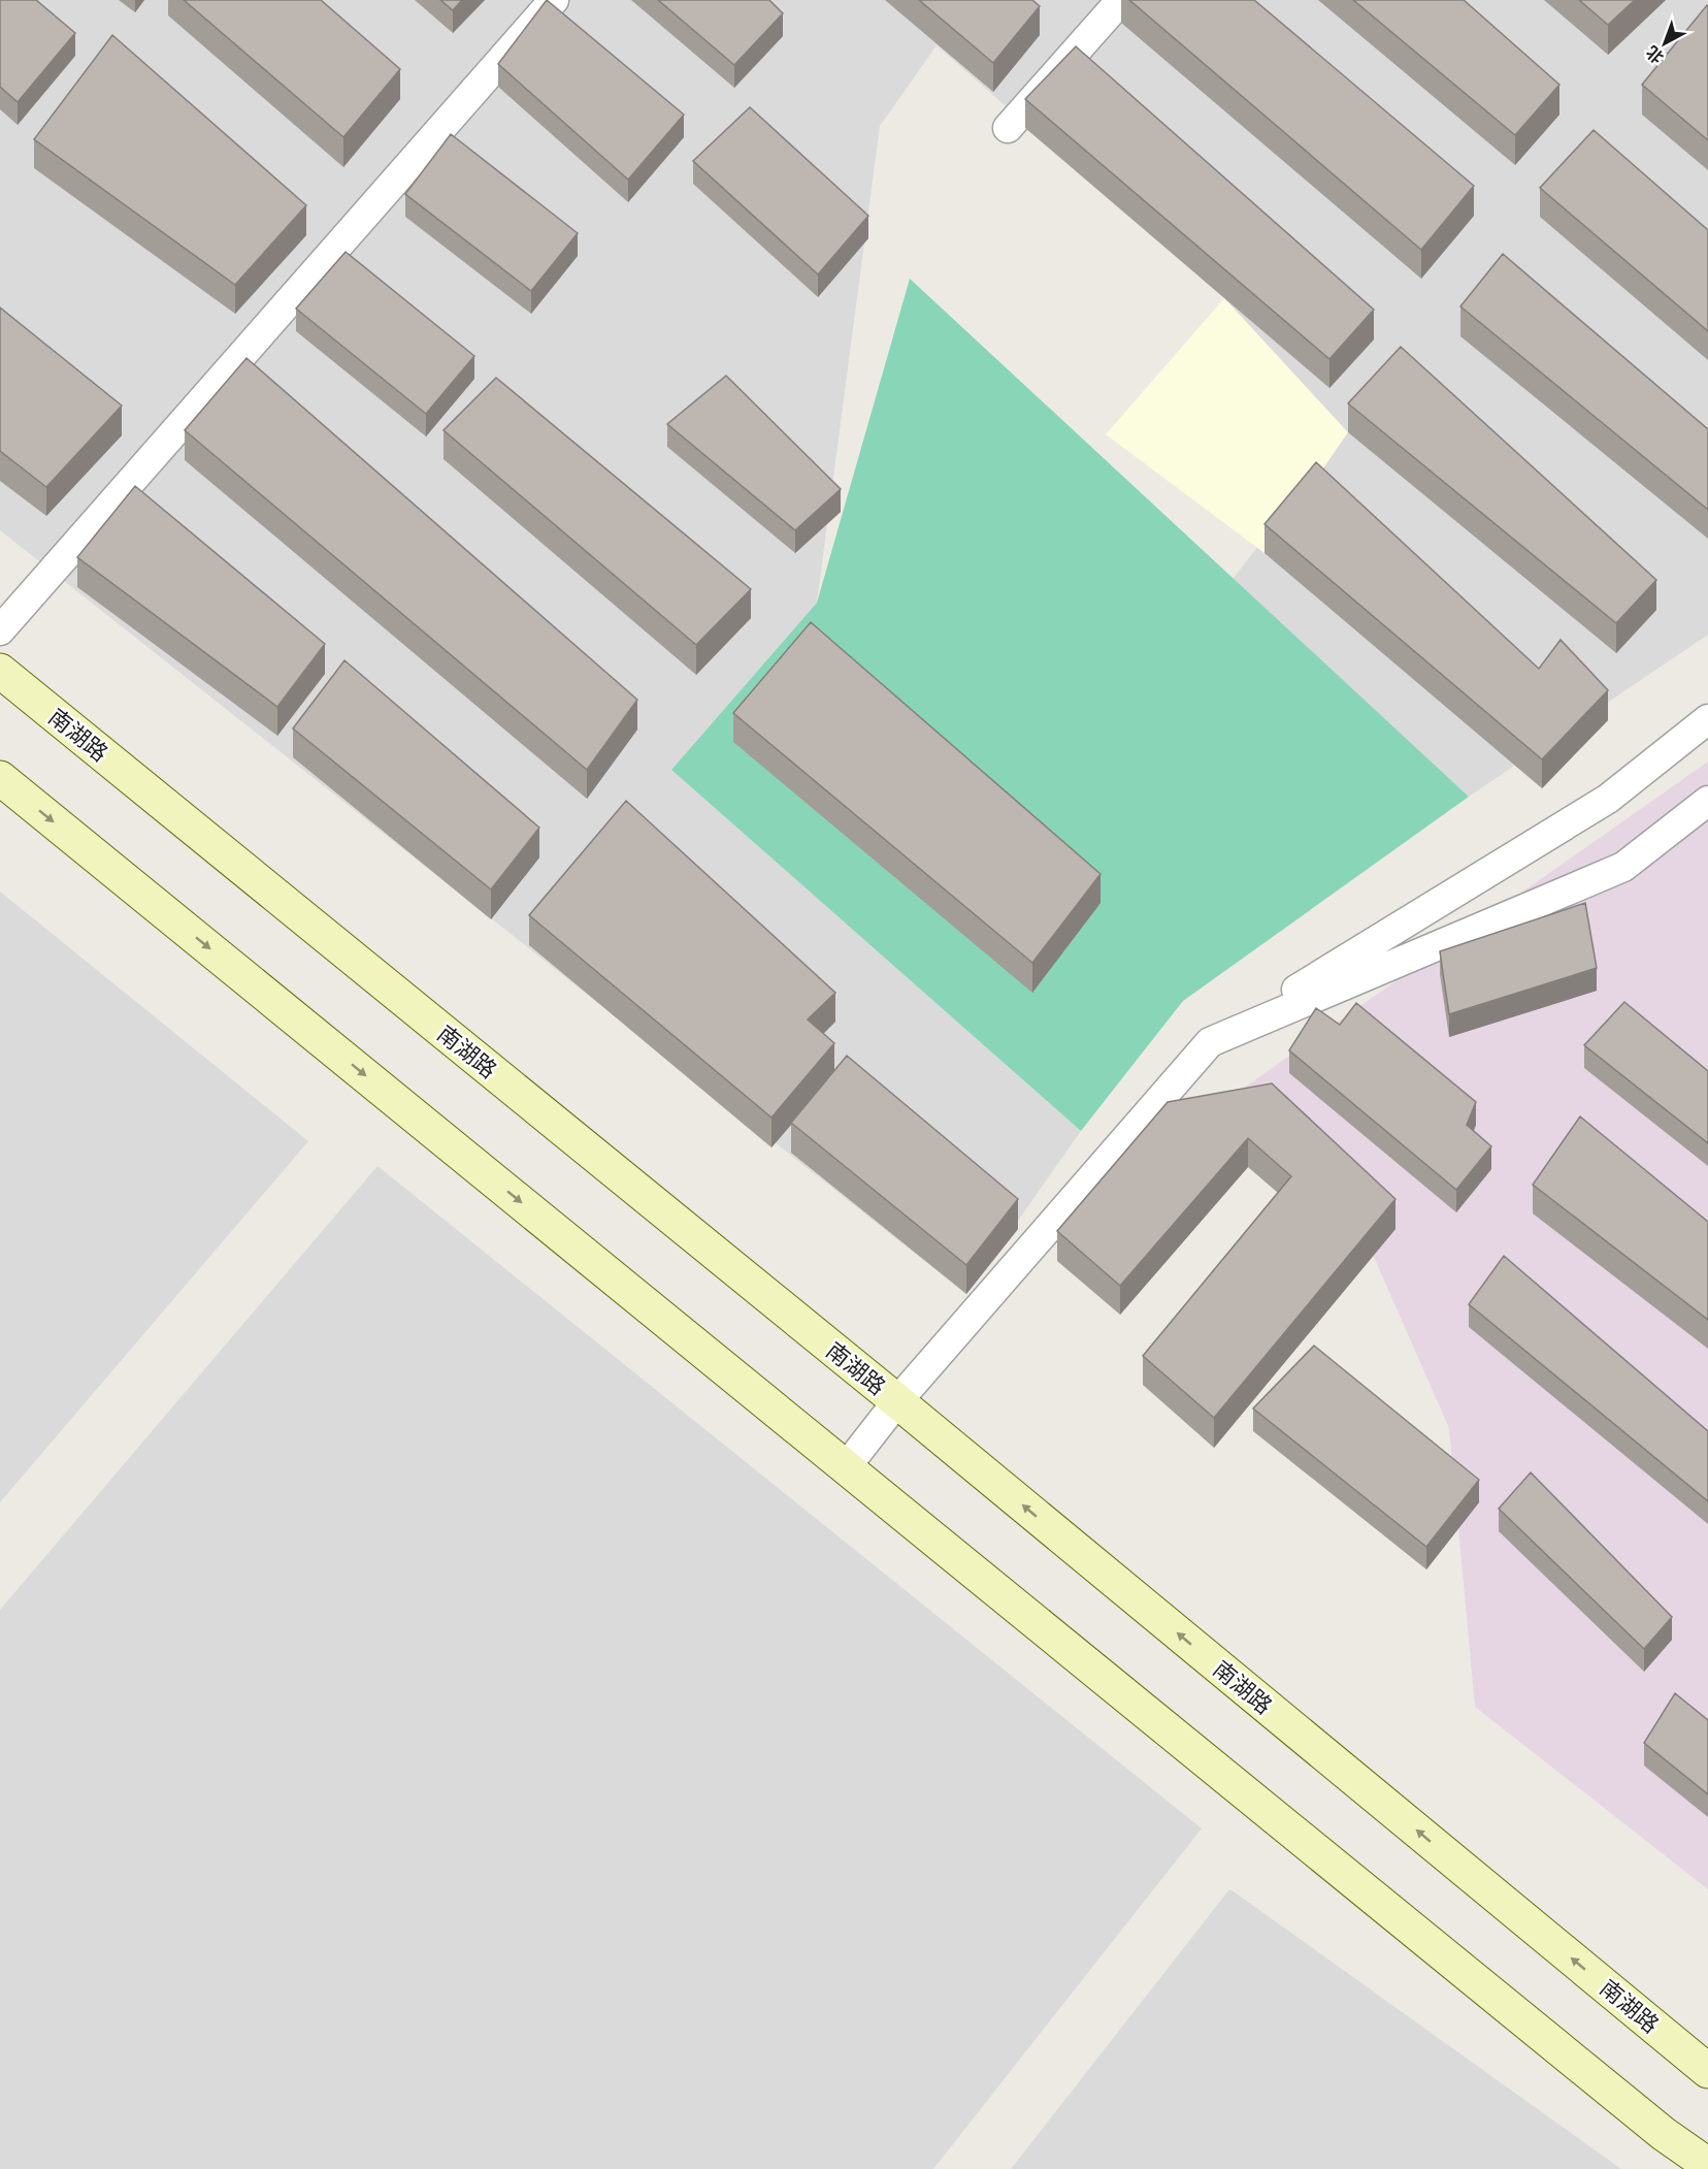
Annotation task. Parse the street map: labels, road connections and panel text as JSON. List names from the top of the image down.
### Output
{
  "streets": {
    "main road": ["南湖路"]
  },
  "north": "bottom left"
}
